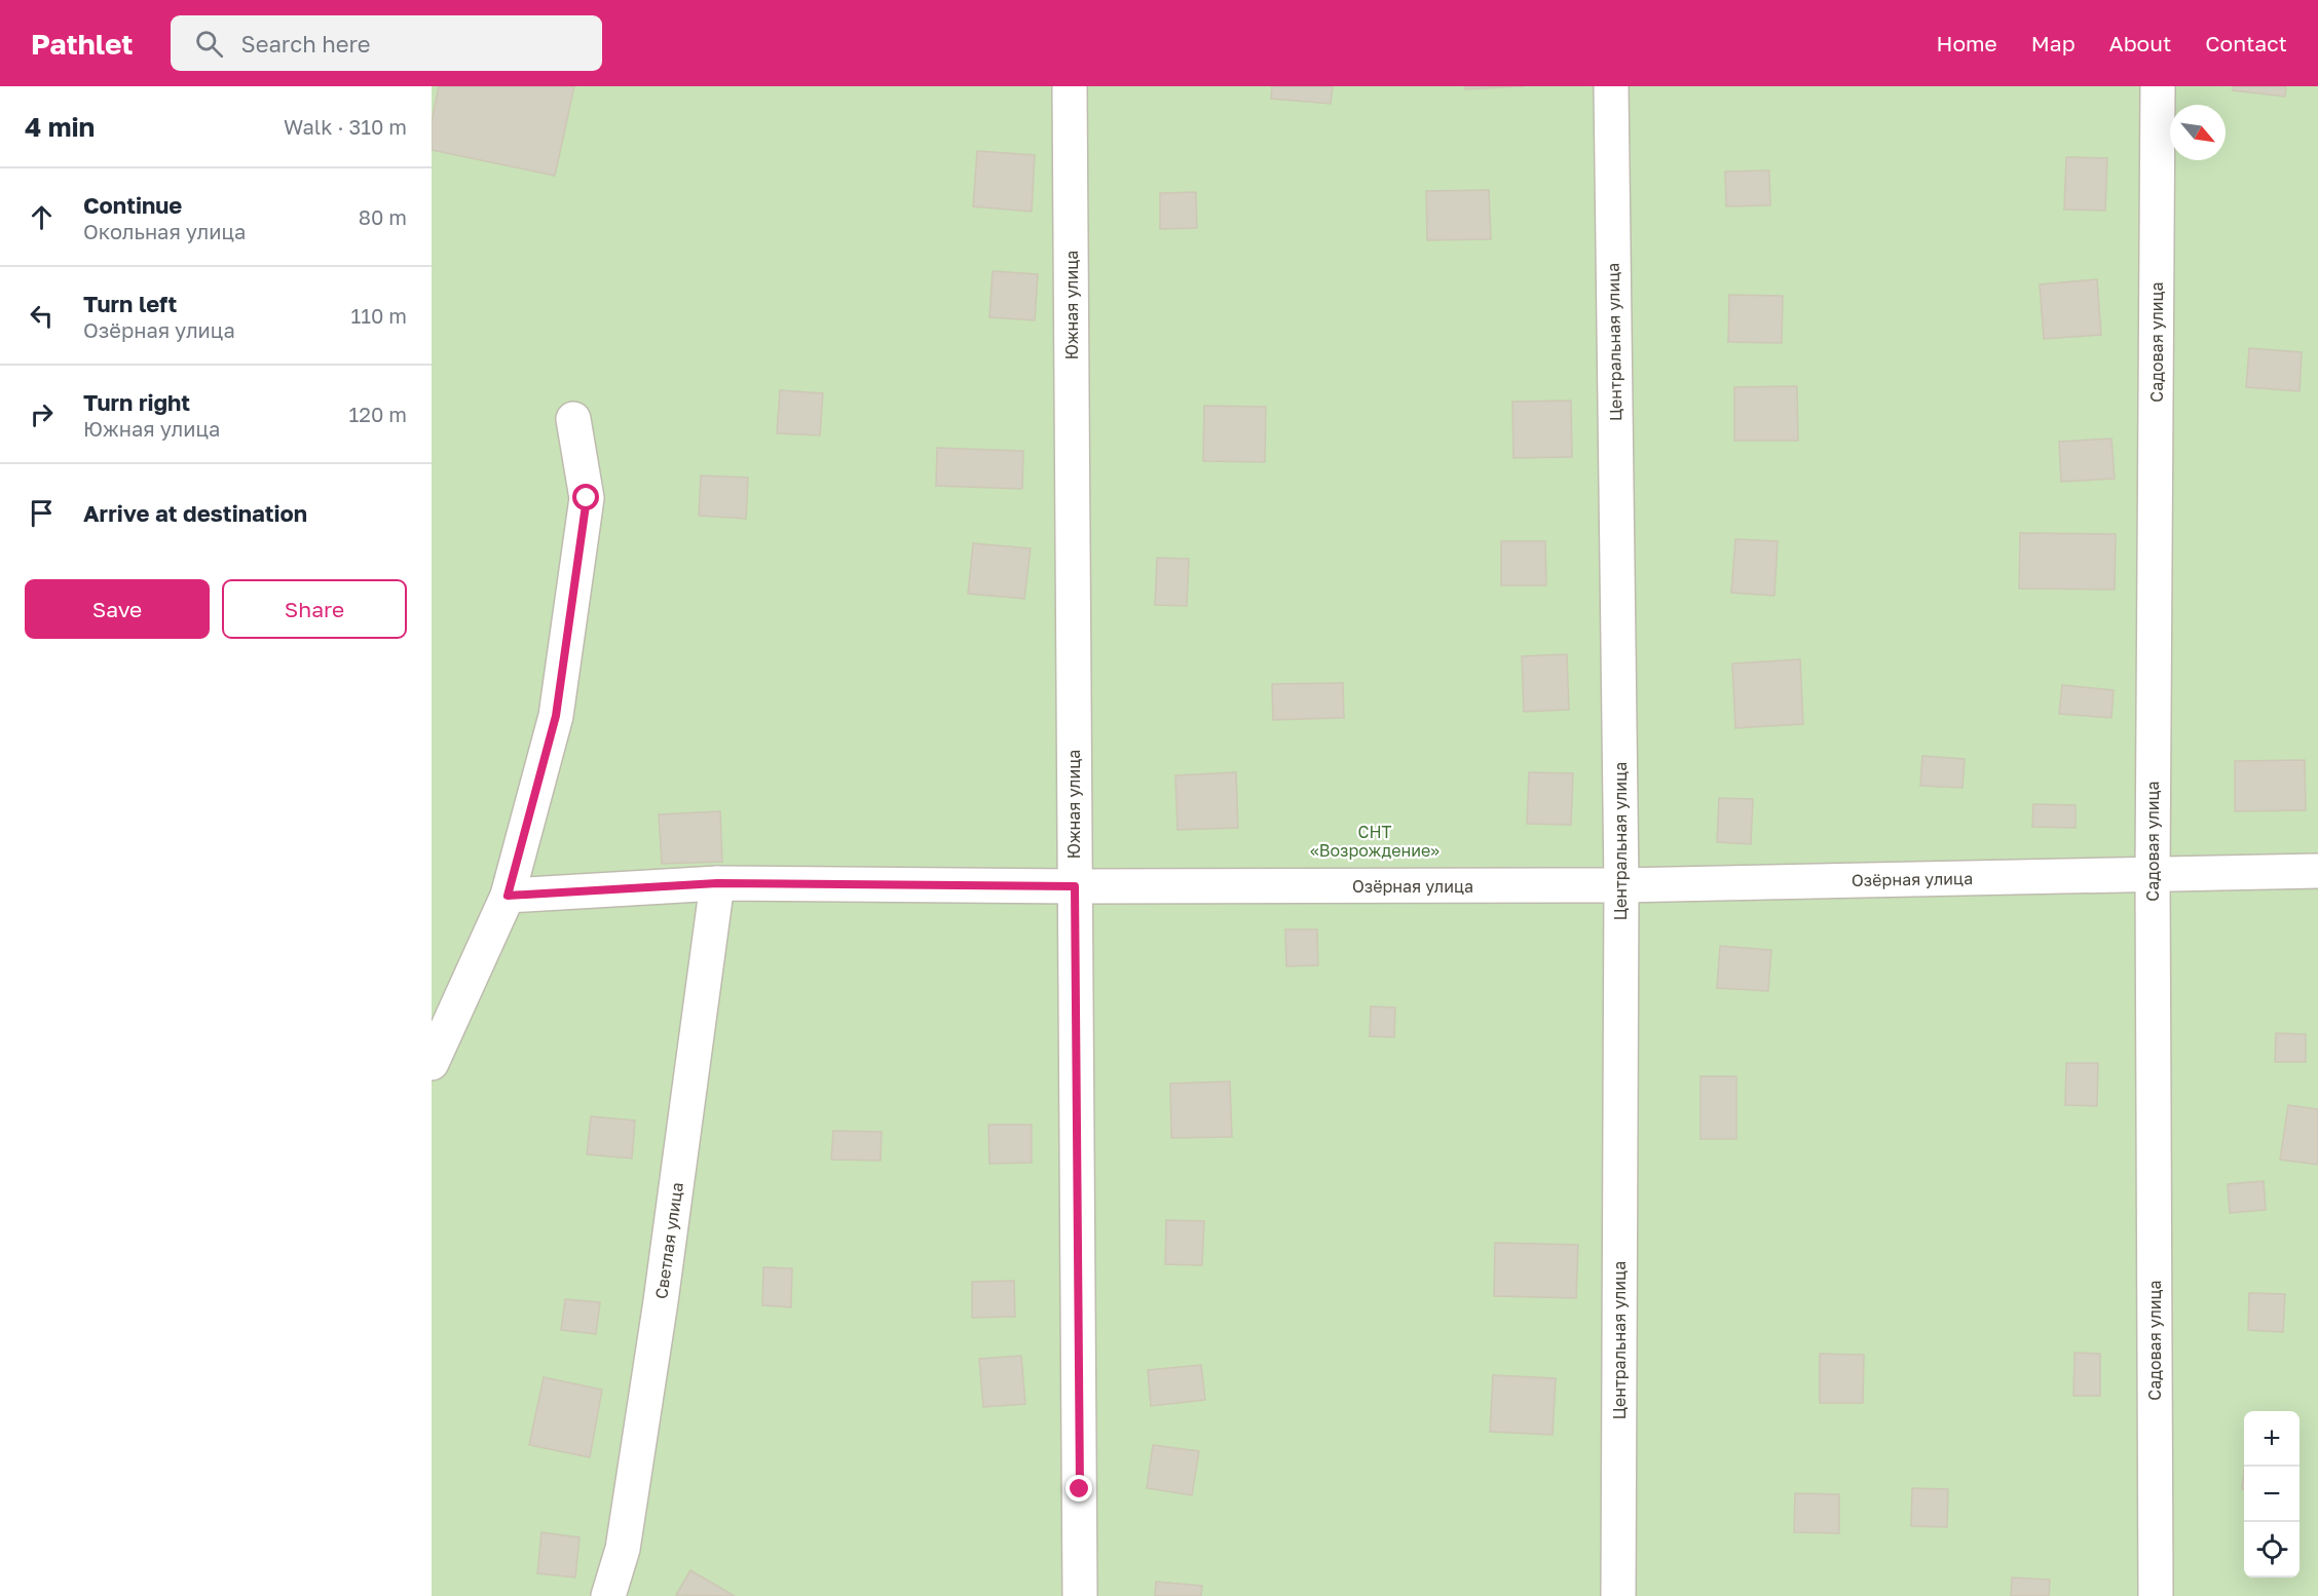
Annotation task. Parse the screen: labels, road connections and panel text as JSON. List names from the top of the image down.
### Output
{
  "streets": {
    "street": [
      "Южная улица",
      "Центральная улица",
      "Садовая улица",
      "Озёрная улица",
      "Светлая улица"
    ]
  },
  "crossings": [
    ["Южная улица", "Озёрная улица"],
    ["Центральная улица", "Озёрная улица"],
    ["Садовая улица", "Озёрная улица"],
    ["Озёрная улица", "Светлая улица"]
  ],
  "parks": ["СНТ «Возрождение»"],
  "north": "bottom right",
  "page": {
    "header": "Pathlet",
    "search": "Search here",
    "nav": [
      "Home",
      "Map",
      "About",
      "Contact"
    ],
    "heading": ["4 min", "Walk · 310 m"],
    "list": [
      ["Continue", "Окольная улица", "80 m"],
      ["Turn left", "Озёрная улица", "110 m"],
      ["Turn right", "Южная улица", "120 m"],
      "Arrive at destination"
    ],
    "buttons": ["Save", "Share"],
    "map_buttons": ["+", "−"]
  }
}
